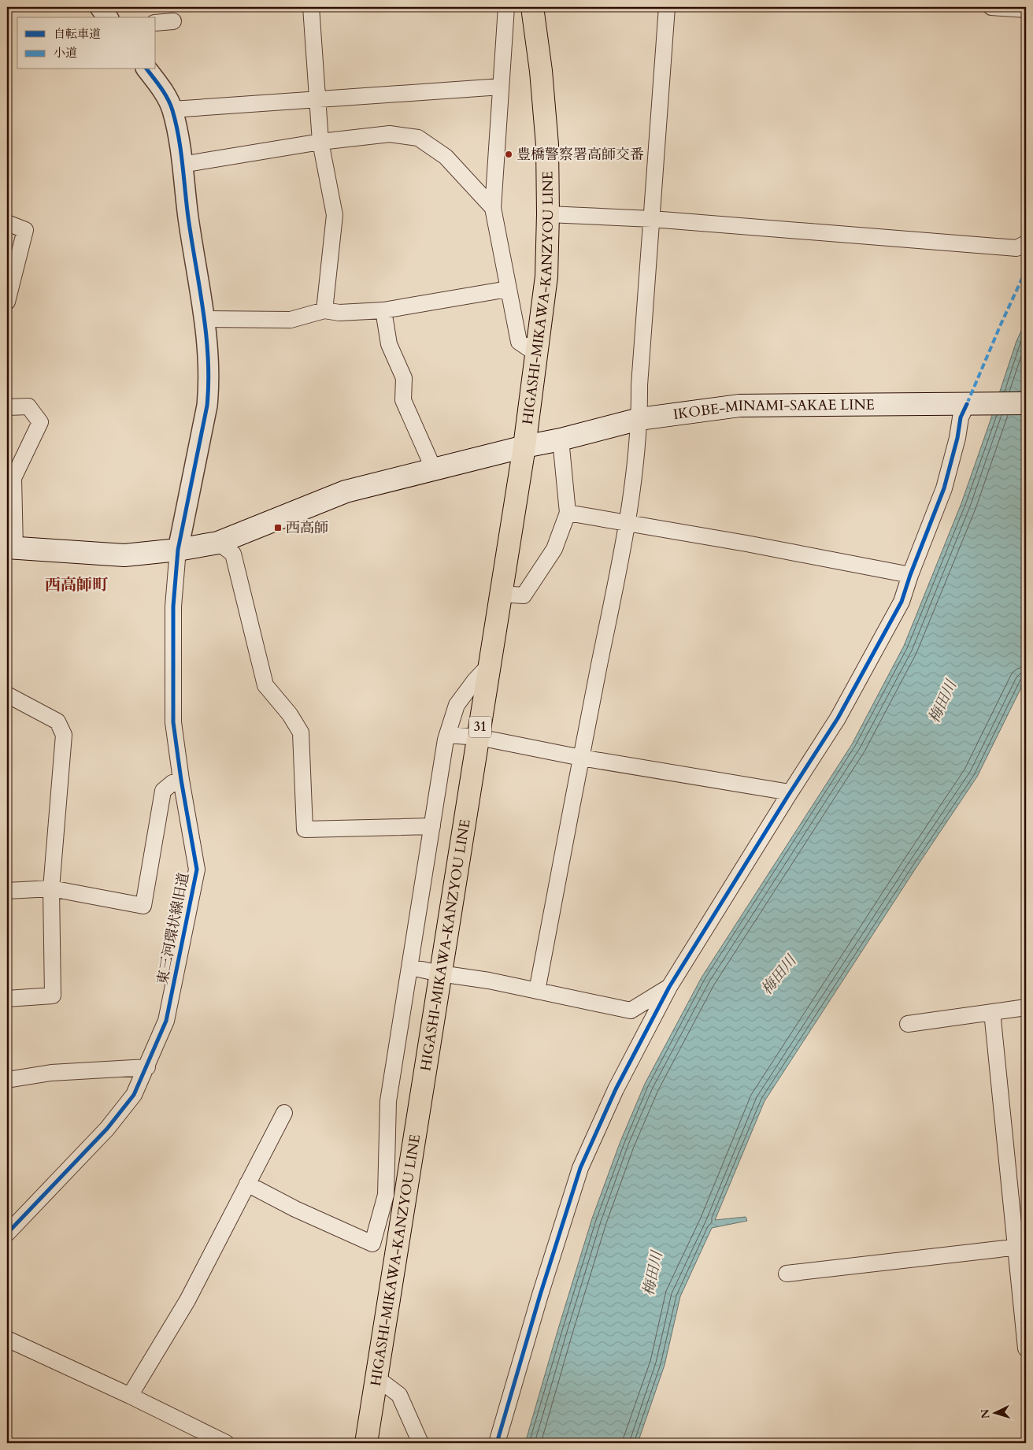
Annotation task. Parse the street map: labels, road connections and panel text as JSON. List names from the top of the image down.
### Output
{
  "streets": {
    "main road": ["HIGASHI-MIKAWA-KANZYOU LINE", "IKOBE-MINAMI-SAKAE LINE", "31"],
    "street": ["東三河環状線旧道"]
  },
  "crossings": [
    ["HIGASHI-MIKAWA-KANZYOU LINE", "IKOBE-MINAMI-SAKAE LINE"]
  ],
  "districts": ["西高師町"],
  "water": ["梅田川"],
  "places": {
    "other": ["豊橋警察署高師交番"],
    "transit": ["西高師"]
  },
  "legend": ["自転車道", "小道"],
  "north": "left"
}
